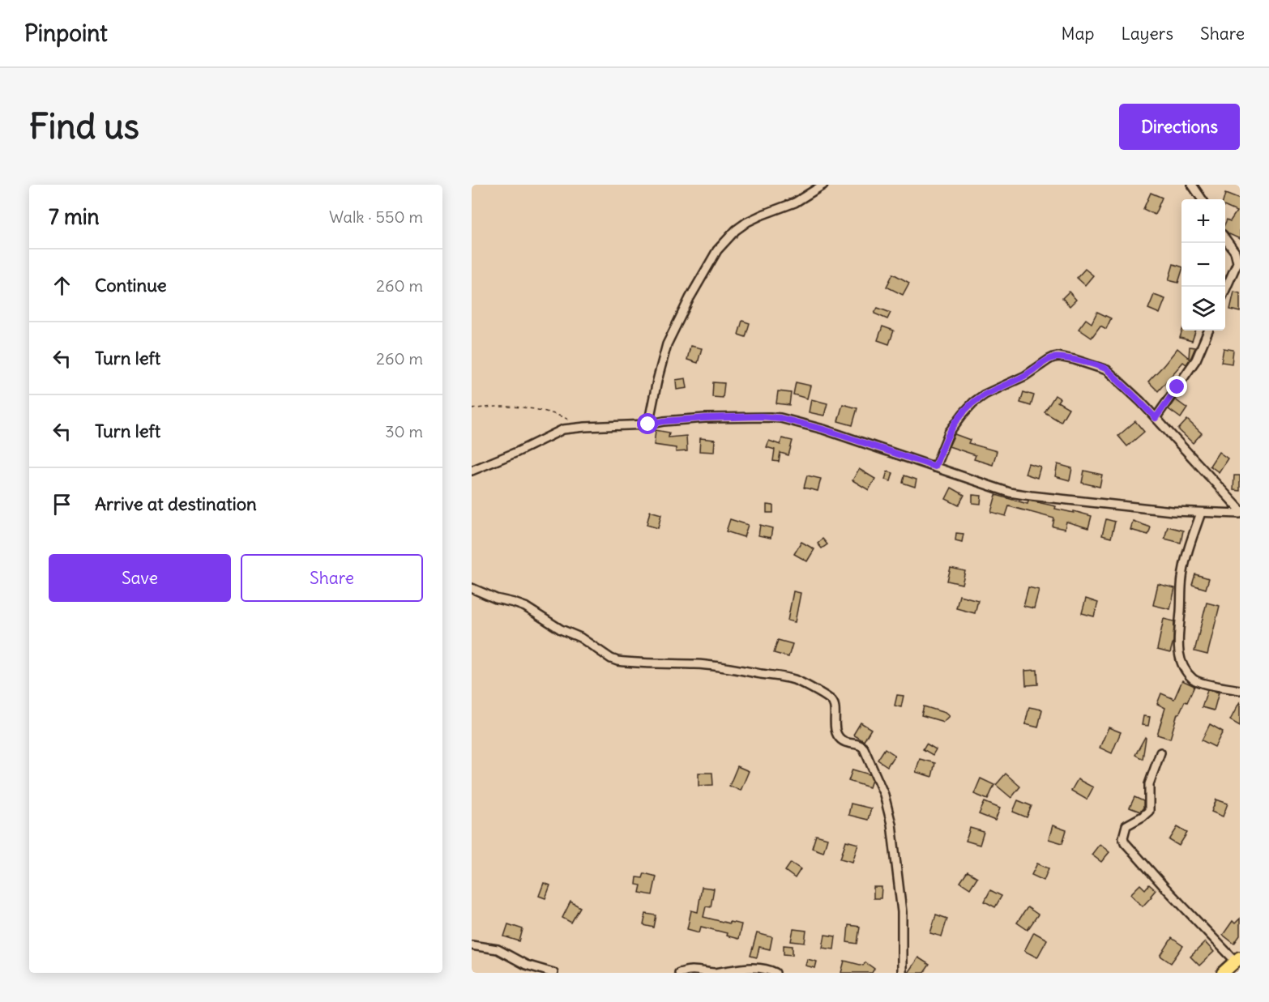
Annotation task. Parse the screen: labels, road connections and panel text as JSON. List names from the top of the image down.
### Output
{
  "page": {
    "header": "Pinpoint",
    "nav": ["Map", "Layers", "Share"],
    "buttons": [
      "Directions",
      ["Save", "Share"]
    ],
    "title": "Find us",
    "heading": ["7 min", "Walk · 550 m"],
    "map_buttons": ["+", "−"],
    "list": [
      ["Continue", "260 m"],
      ["Turn left", "260 m"],
      ["Turn left", "30 m"],
      "Arrive at destination"
    ]
  }
}
